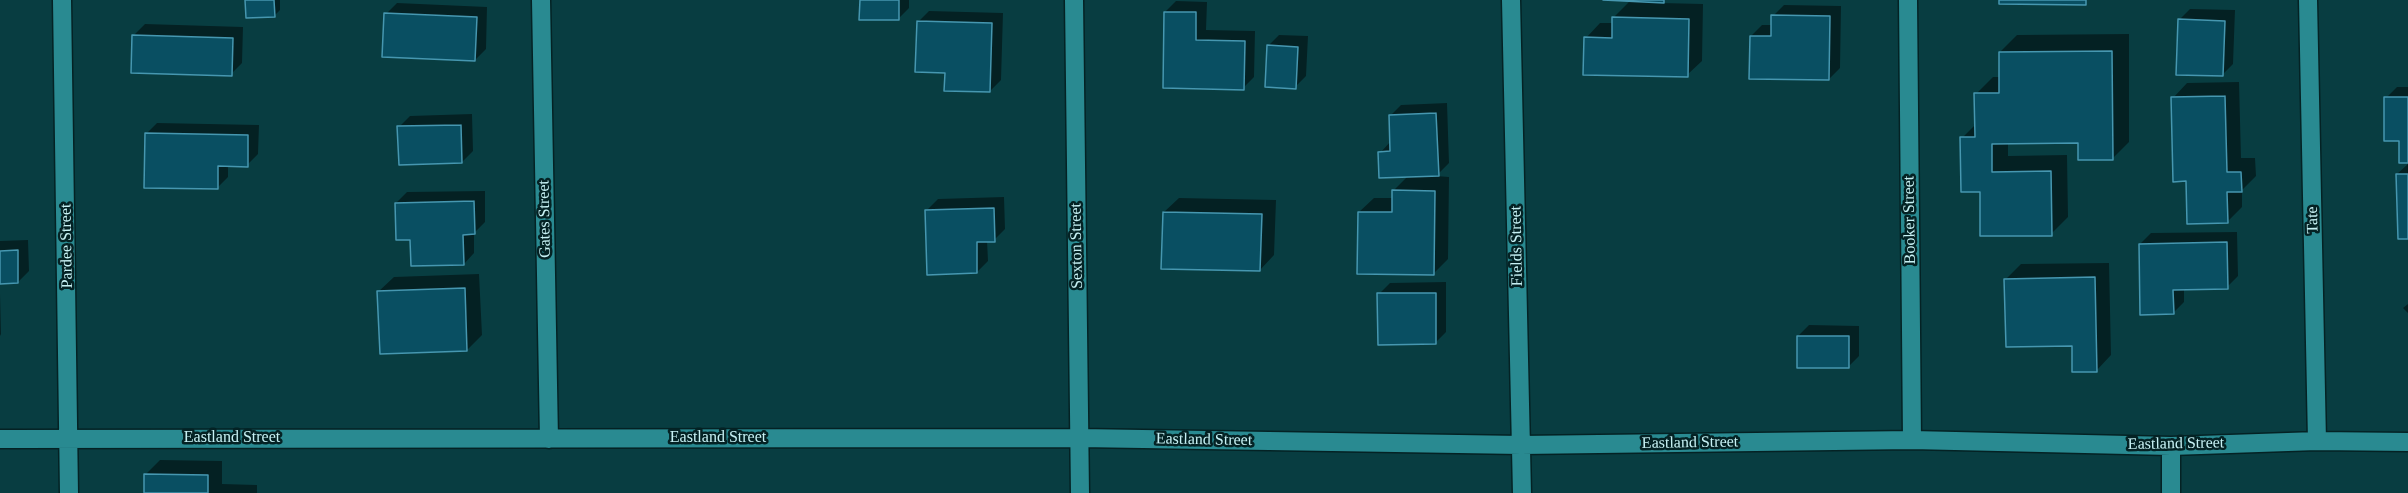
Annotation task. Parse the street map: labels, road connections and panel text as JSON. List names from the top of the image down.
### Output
{
  "streets": {
    "street": [
      "Gates Street",
      "Booker Street",
      "Tate",
      "Pardee Street",
      "Sexton Street",
      "Fields Street",
      "Eastland Street"
    ]
  },
  "crossings": [
    ["Gates Street", "Eastland Street"],
    ["Booker Street", "Eastland Street"],
    ["Tate", "Eastland Street"],
    ["Pardee Street", "Eastland Street"],
    ["Sexton Street", "Eastland Street"],
    ["Fields Street", "Eastland Street"]
  ]
}
